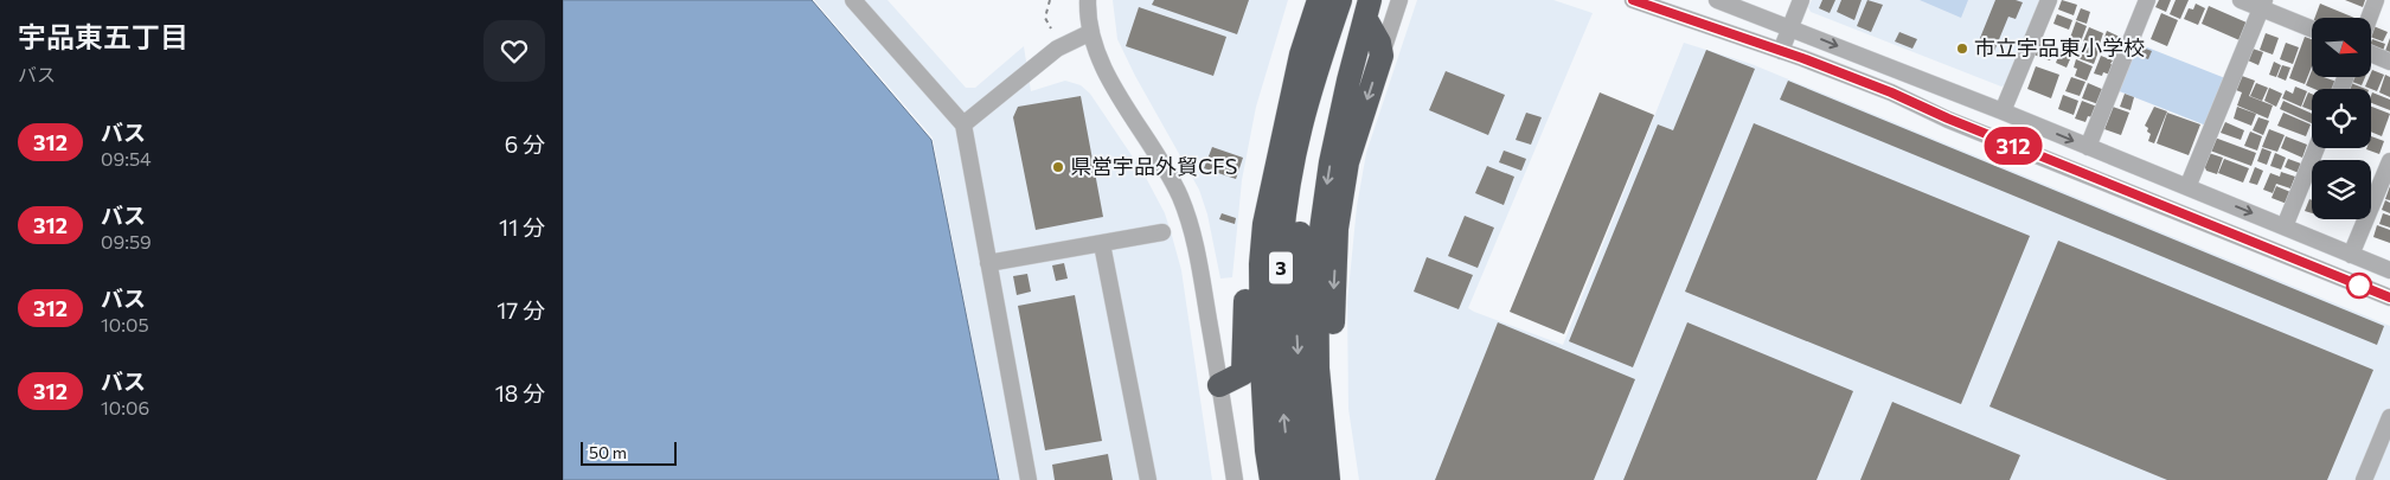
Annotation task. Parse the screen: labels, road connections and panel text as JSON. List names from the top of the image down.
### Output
{
  "streets": {
    "highway": ["3"]
  },
  "places": ["市立宇品東小学校", "県営宇品外貿CFS"],
  "lines": ["bus line 312"],
  "scale_bar": "50 m",
  "north": "right",
  "page": {
    "heading": ["宇品東五丁目", "バス"],
    "on_map": "312",
    "list": [
      {
        "mark": "312",
        "name": "バス",
        "note": "09:54",
        "value": "6 分"
      },
      {
        "mark": "312",
        "name": "バス",
        "note": "09:59",
        "value": "11 分"
      },
      {
        "mark": "312",
        "name": "バス",
        "note": "10:05",
        "value": "17 分"
      },
      {
        "mark": "312",
        "name": "バス",
        "note": "10:06",
        "value": "18 分"
      }
    ],
    "scale": "50 m"
  }
}
